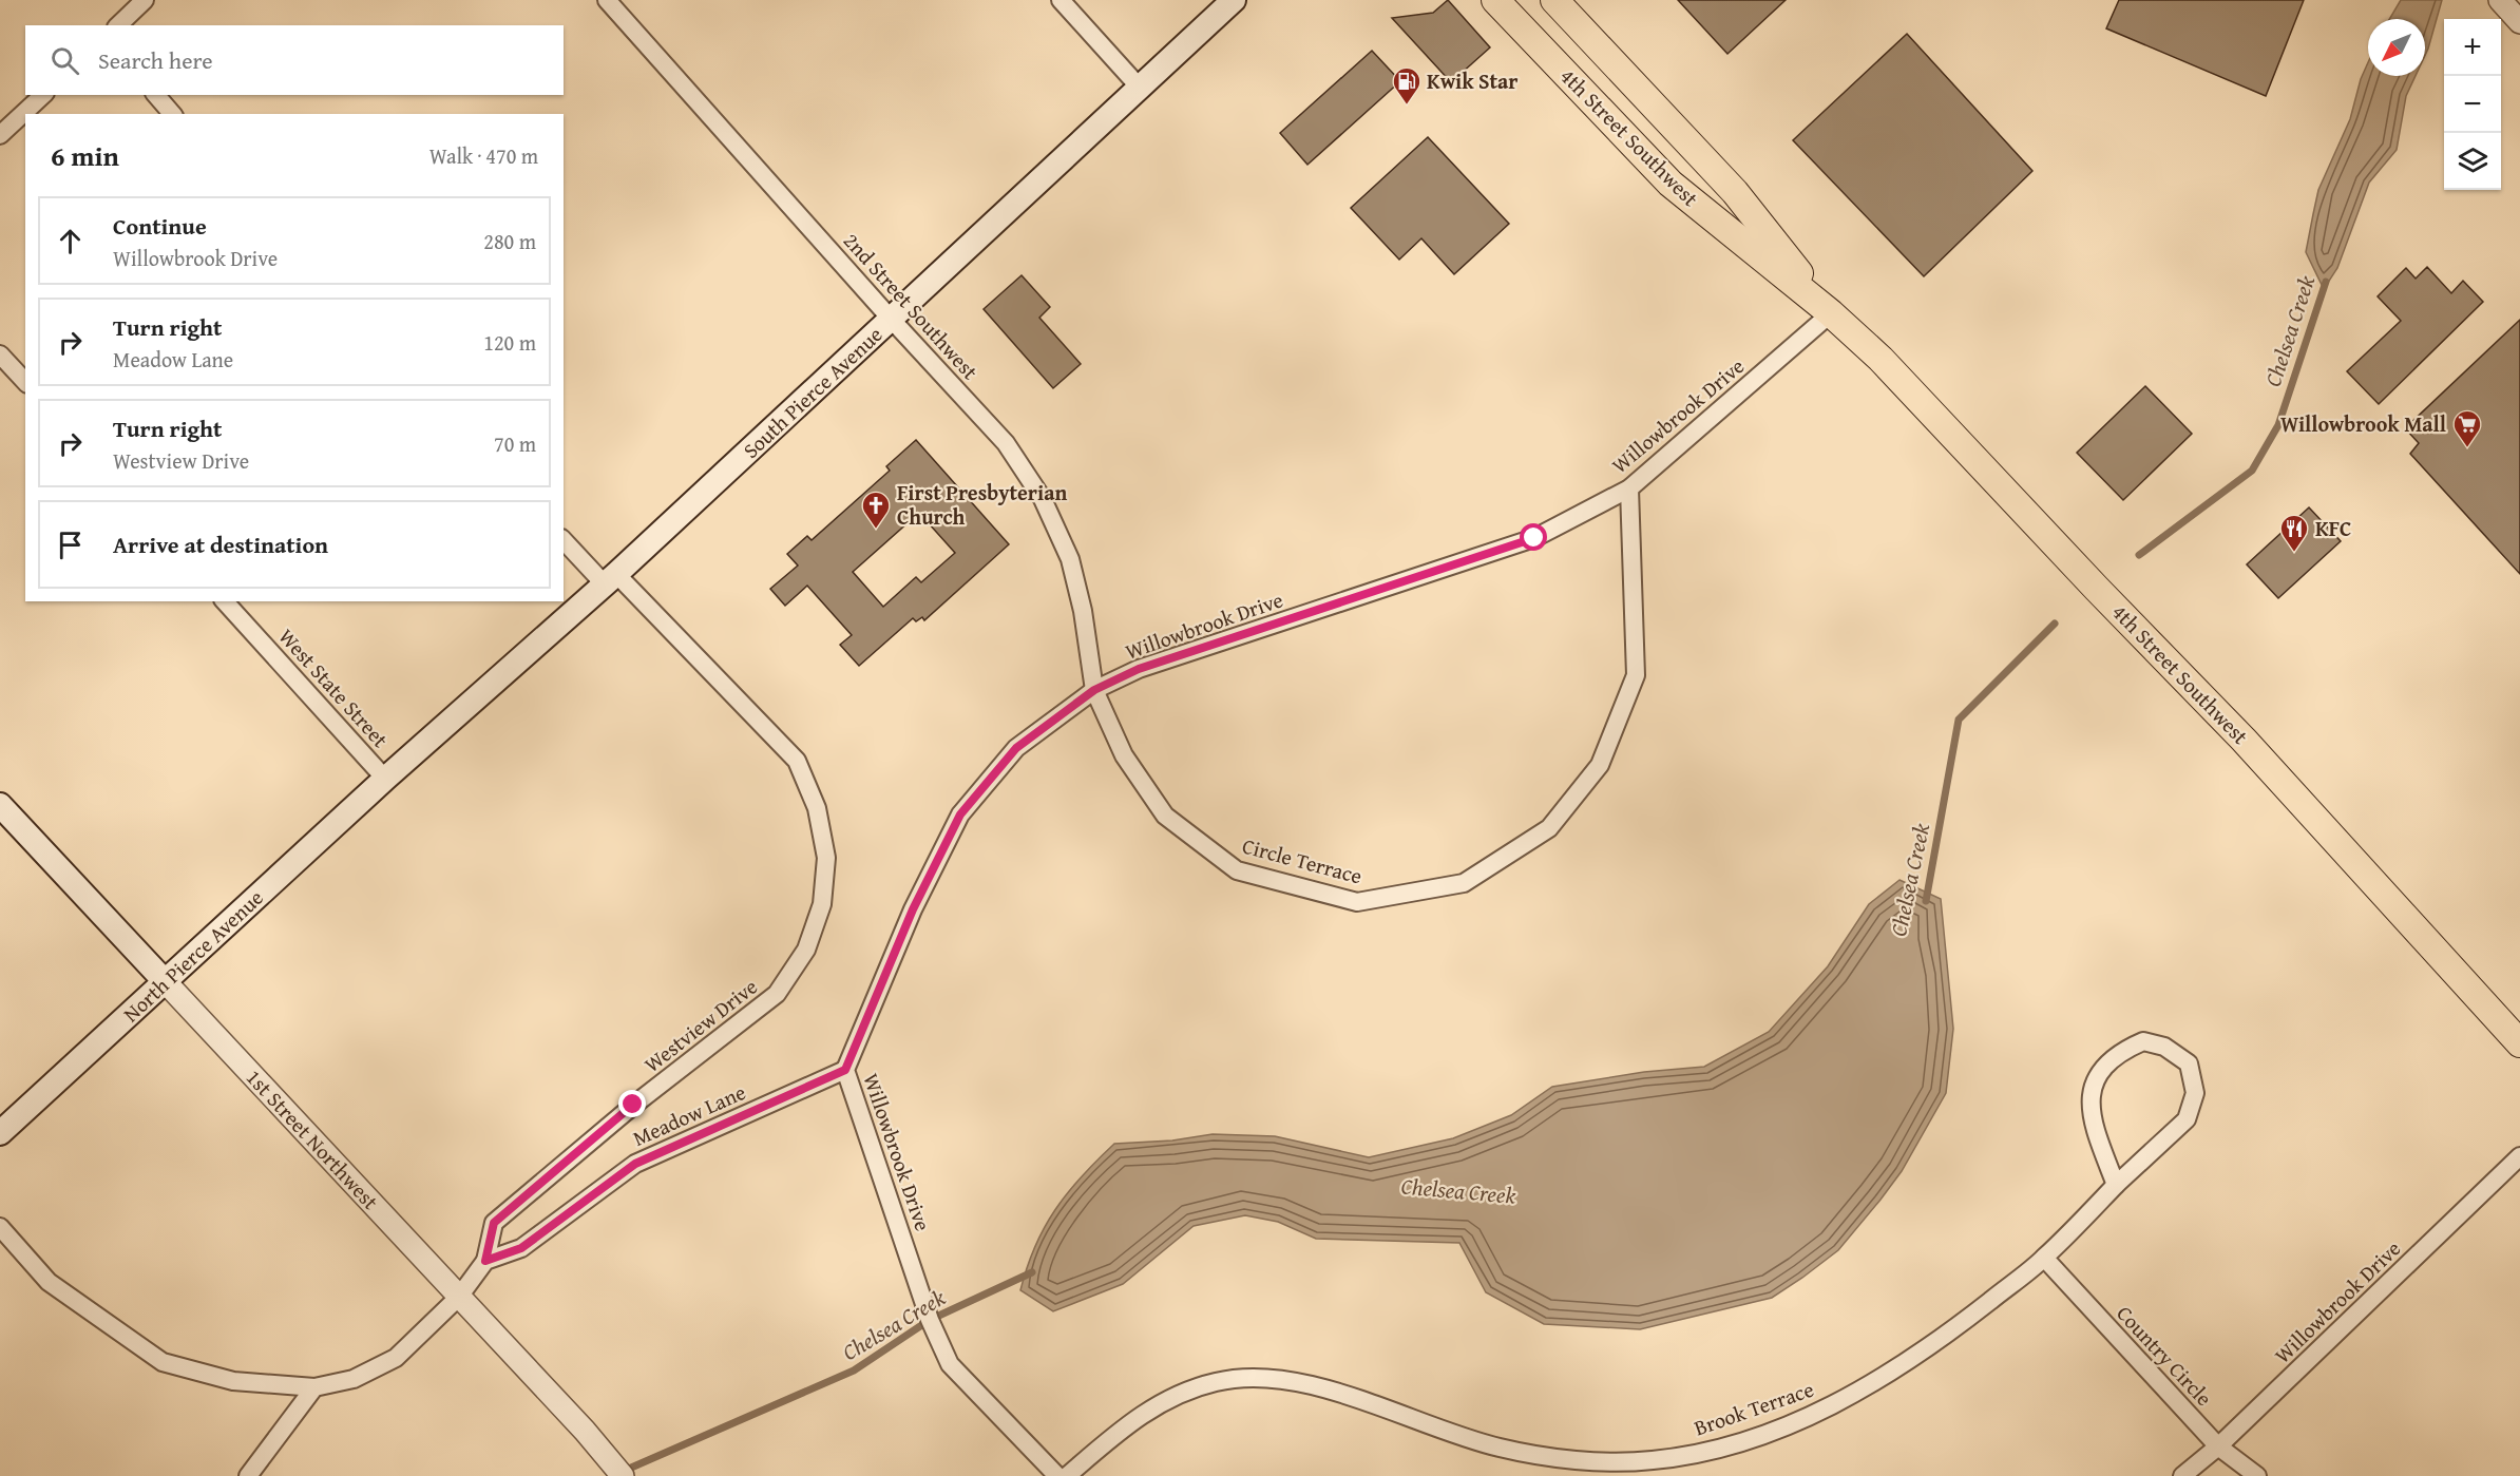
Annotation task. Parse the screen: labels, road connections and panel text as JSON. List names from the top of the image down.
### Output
{
  "streets": {
    "main road": [
      "4th Street Southwest",
      "South Pierce Avenue",
      "North Pierce Avenue",
      "1st Street Northwest"
    ],
    "street": [
      "2nd Street Southwest",
      "Willowbrook Drive",
      "West State Street",
      "Circle Terrace",
      "Westview Drive",
      "Meadow Lane",
      "Country Circle",
      "Brook Terrace"
    ]
  },
  "crossings": [
    ["4th Street Southwest", "Willowbrook Drive"],
    ["2nd Street Southwest", "South Pierce Avenue"],
    ["2nd Street Southwest", "Willowbrook Drive"],
    ["2nd Street Southwest", "Circle Terrace"],
    ["South Pierce Avenue", "West State Street"],
    ["South Pierce Avenue", "North Pierce Avenue"],
    ["South Pierce Avenue", "Westview Drive"],
    ["Willowbrook Drive", "Circle Terrace"],
    ["Willowbrook Drive", "Meadow Lane"],
    ["Willowbrook Drive", "Country Circle"],
    ["West State Street", "North Pierce Avenue"],
    ["North Pierce Avenue", "1st Street Northwest"],
    ["Westview Drive", "Meadow Lane"],
    ["Country Circle", "Brook Terrace"]
  ],
  "water": ["Chelsea Creek"],
  "places": {
    "fuel station": ["Kwik Star"],
    "supermarket": ["Willowbrook Mall"],
    "church": ["First Presbyterian Church"],
    "restaurant": ["KFC"]
  },
  "north": "bottom left",
  "page": {
    "map_buttons": ["+", "−"],
    "search": "Search here",
    "heading": ["6 min", "Walk · 470 m"],
    "list": [
      ["Continue", "Willowbrook Drive", "280 m"],
      ["Turn right", "Meadow Lane", "120 m"],
      ["Turn right", "Westview Drive", "70 m"],
      "Arrive at destination"
    ]
  }
}
